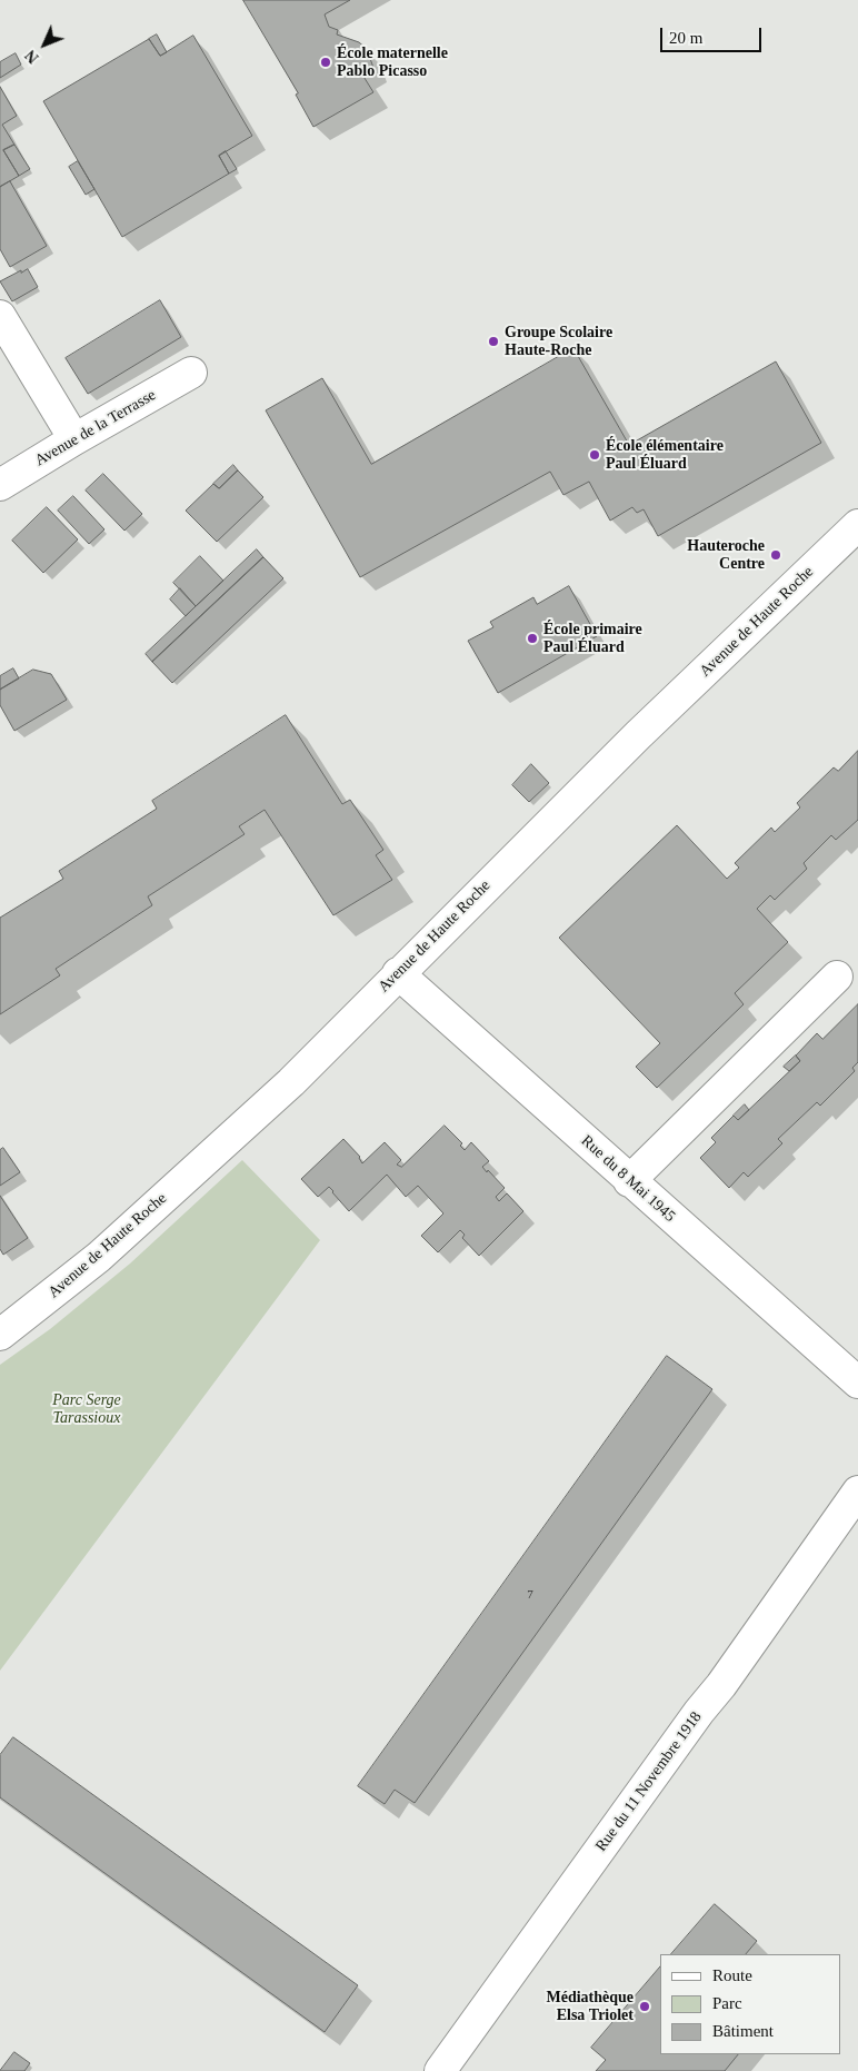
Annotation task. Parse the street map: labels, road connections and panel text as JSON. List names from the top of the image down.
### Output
{
  "streets": {
    "street": [
      "Avenue de la Terrasse",
      "Avenue de Haute Roche",
      "Rue du 8 Mai 1945",
      "Rue du 11 Novembre 1918"
    ]
  },
  "crossings": [
    ["Avenue de Haute Roche", "Rue du 8 Mai 1945"]
  ],
  "parks": ["Parc Serge Tarassioux"],
  "places": [
    "École maternelle Pablo Picasso",
    "Groupe Scolaire Haute-Roche",
    "École élémentaire Paul Éluard",
    "Hauteroche Centre",
    "École primaire Paul Éluard",
    "Médiathèque Elsa Triolet"
  ],
  "house_numbers": ["7"],
  "legend": ["Route", "Parc", "Bâtiment"],
  "scale_bar": "20 m",
  "north": "bottom left"
}
